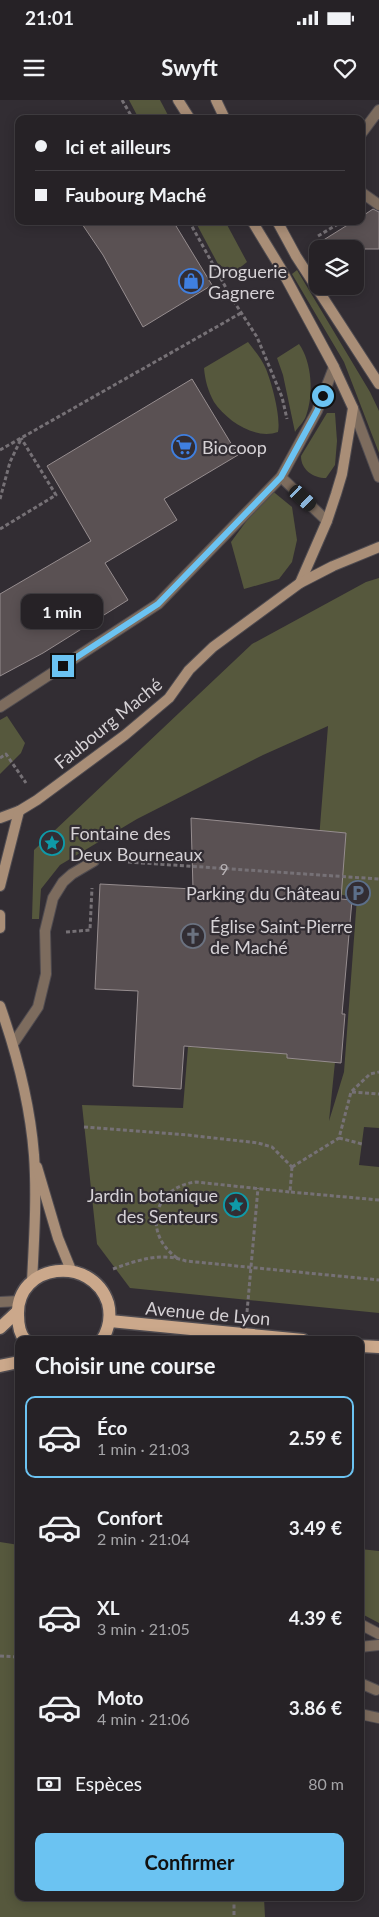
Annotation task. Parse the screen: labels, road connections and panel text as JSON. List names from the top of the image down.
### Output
{
  "streets": {
    "main road": ["Faubourg Maché", "Avenue de Lyon"]
  },
  "places": {
    "shop": ["Droguerie Gagnere"],
    "supermarket": ["Biocoop"],
    "place": ["Fontaine des Deux Bourneaux", "Jardin botanique des Senteurs"],
    "parking": ["Parking du Château"],
    "church": ["Église Saint-Pierre de Maché"]
  },
  "house_numbers": ["9"],
  "page": {
    "status": "21:01",
    "header": "Swyft",
    "banner": ["Ici et ailleurs", "Faubourg Maché"],
    "bubble": "1 min",
    "heading": "Choisir une course",
    "list": [
      {
        "name": "Éco",
        "note": "1 min · 21:03",
        "value": "2.59 €"
      },
      {
        "name": "Confort",
        "note": "2 min · 21:04",
        "value": "3.49 €"
      },
      {
        "name": "XL",
        "note": "3 min · 21:05",
        "value": "4.39 €"
      },
      {
        "name": "Moto",
        "note": "4 min · 21:06",
        "value": "3.86 €"
      }
    ],
    "pay": ["Espèces", "80 m"],
    "buttons": "Confirmer"
  }
}
